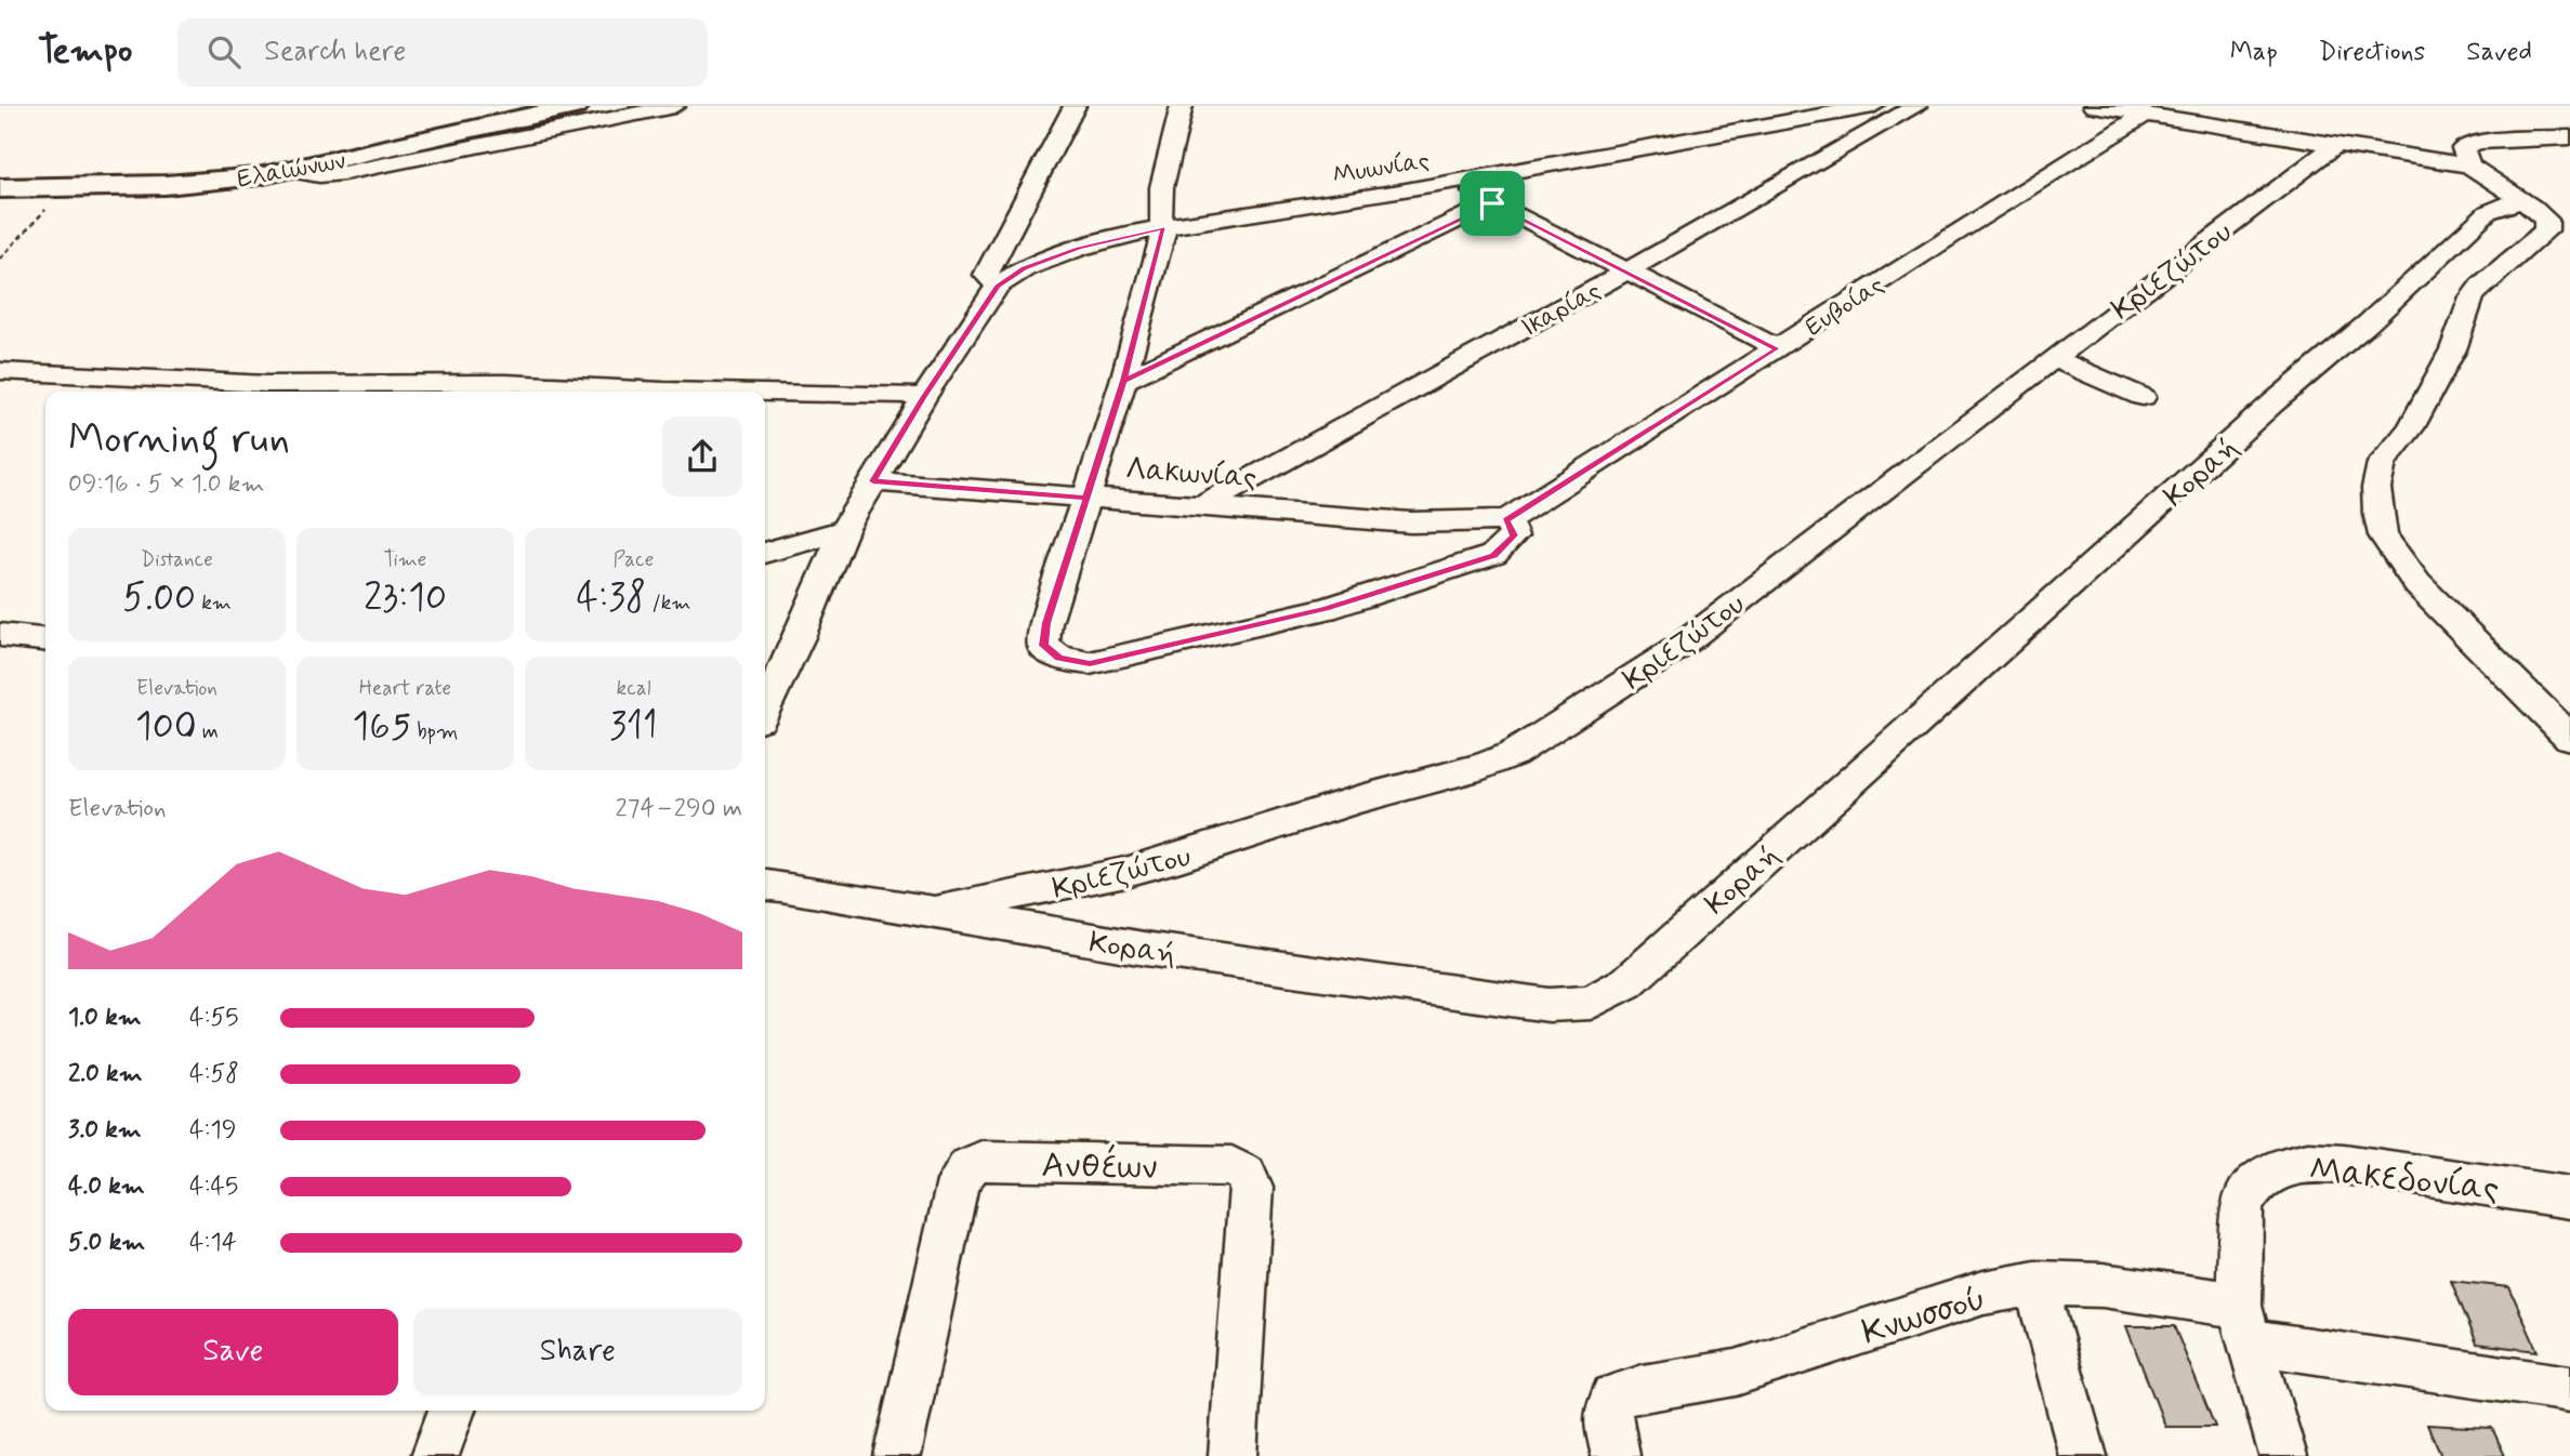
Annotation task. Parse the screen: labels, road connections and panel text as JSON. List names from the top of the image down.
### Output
{
  "streets": {
    "main road": ["Ελαιώνων"],
    "street": [
      "Μυωνίας",
      "Κριεζώτου",
      "Ευβοίας",
      "Ικαρίας",
      "Κοραή",
      "Λακωνίας",
      "Ανθέων",
      "Μακεδονίας",
      "Κνωσσού"
    ]
  },
  "crossings": [
    ["Κριεζώτου", "Κοραή"],
    ["Ευβοίας", "Λακωνίας"],
    ["Ικαρίας", "Λακωνίας"],
    ["Μακεδονίας", "Κνωσσού"]
  ],
  "page": {
    "header": "Tempo",
    "search": "Search here",
    "nav": ["Map", "Directions", "Saved"],
    "heading": ["Morning run", "09:16 · 5 × 1.0 km"],
    "stats": [
      ["Distance", "5.00 km"],
      ["Time", "23:10"],
      ["Pace", "4:38 /km"],
      ["Elevation", "100 m"],
      ["Heart rate", "165 bpm"],
      ["kcal", "311"]
    ],
    "chart": ["Elevation", "274–290 m"],
    "list": [
      {
        "name": "1.0 km",
        "note": "4:55"
      },
      {
        "name": "2.0 km",
        "note": "4:58"
      },
      {
        "name": "3.0 km",
        "note": "4:19"
      },
      {
        "name": "4.0 km",
        "note": "4:45"
      },
      {
        "name": "5.0 km",
        "note": "4:14"
      }
    ],
    "buttons": ["Save", "Share"]
  }
}
